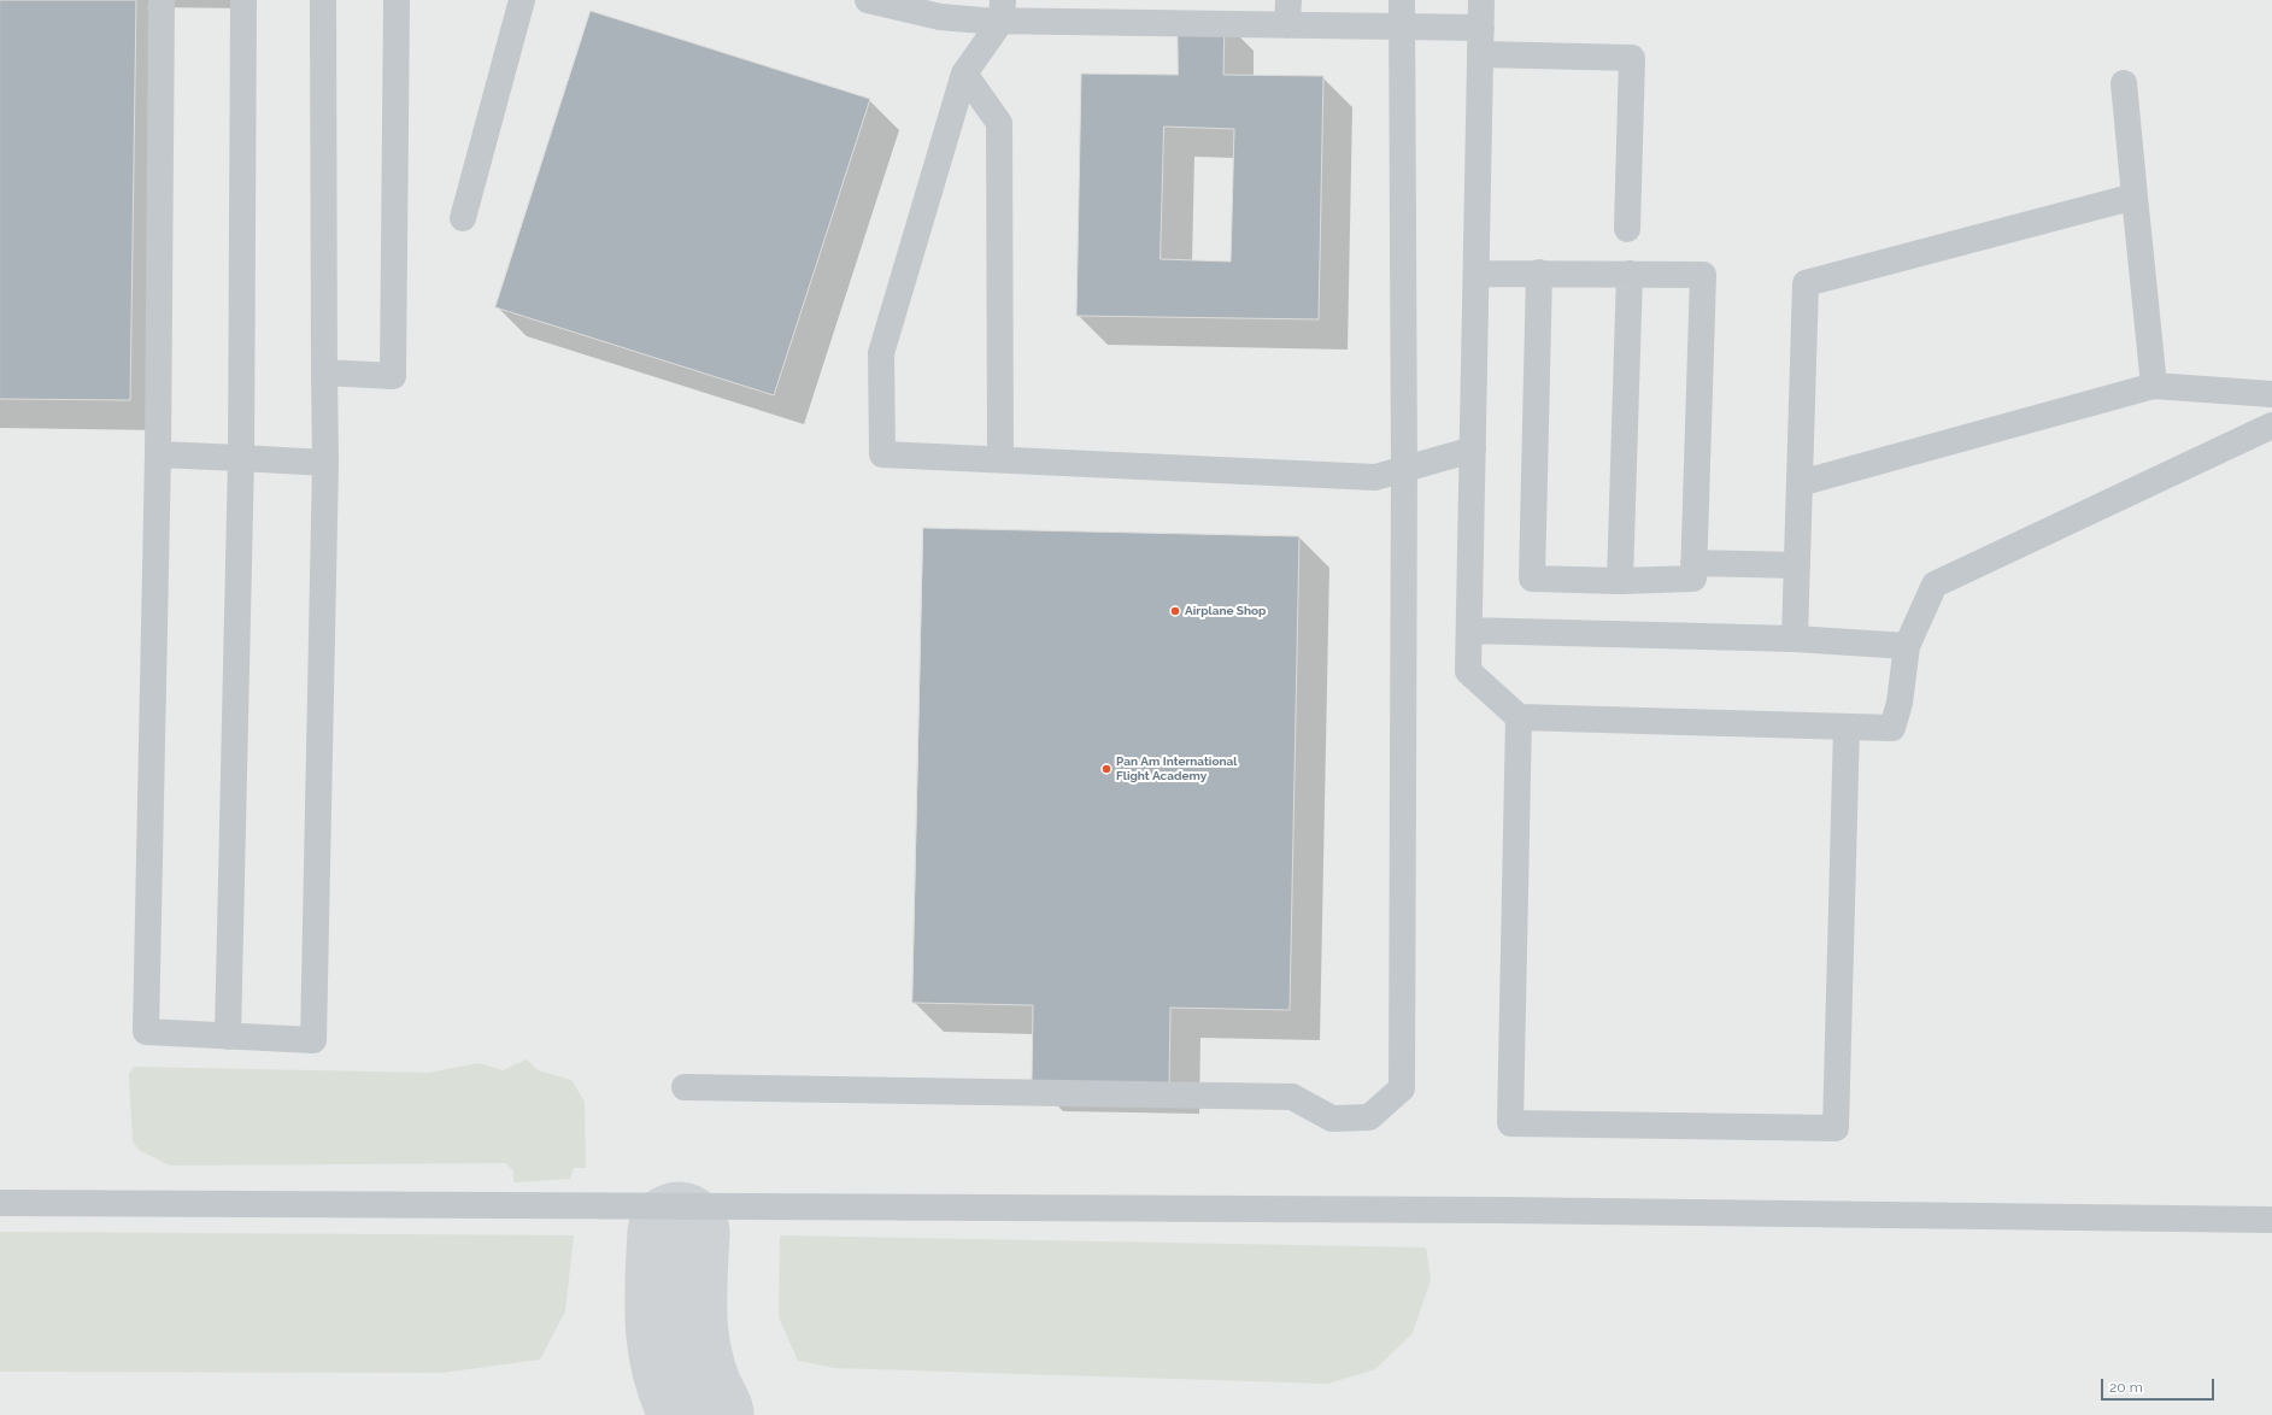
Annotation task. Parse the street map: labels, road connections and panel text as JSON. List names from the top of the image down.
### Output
{
  "places": ["Airplane Shop", "Pan Am International Flight Academy"],
  "scale_bar": "20 m"
}
